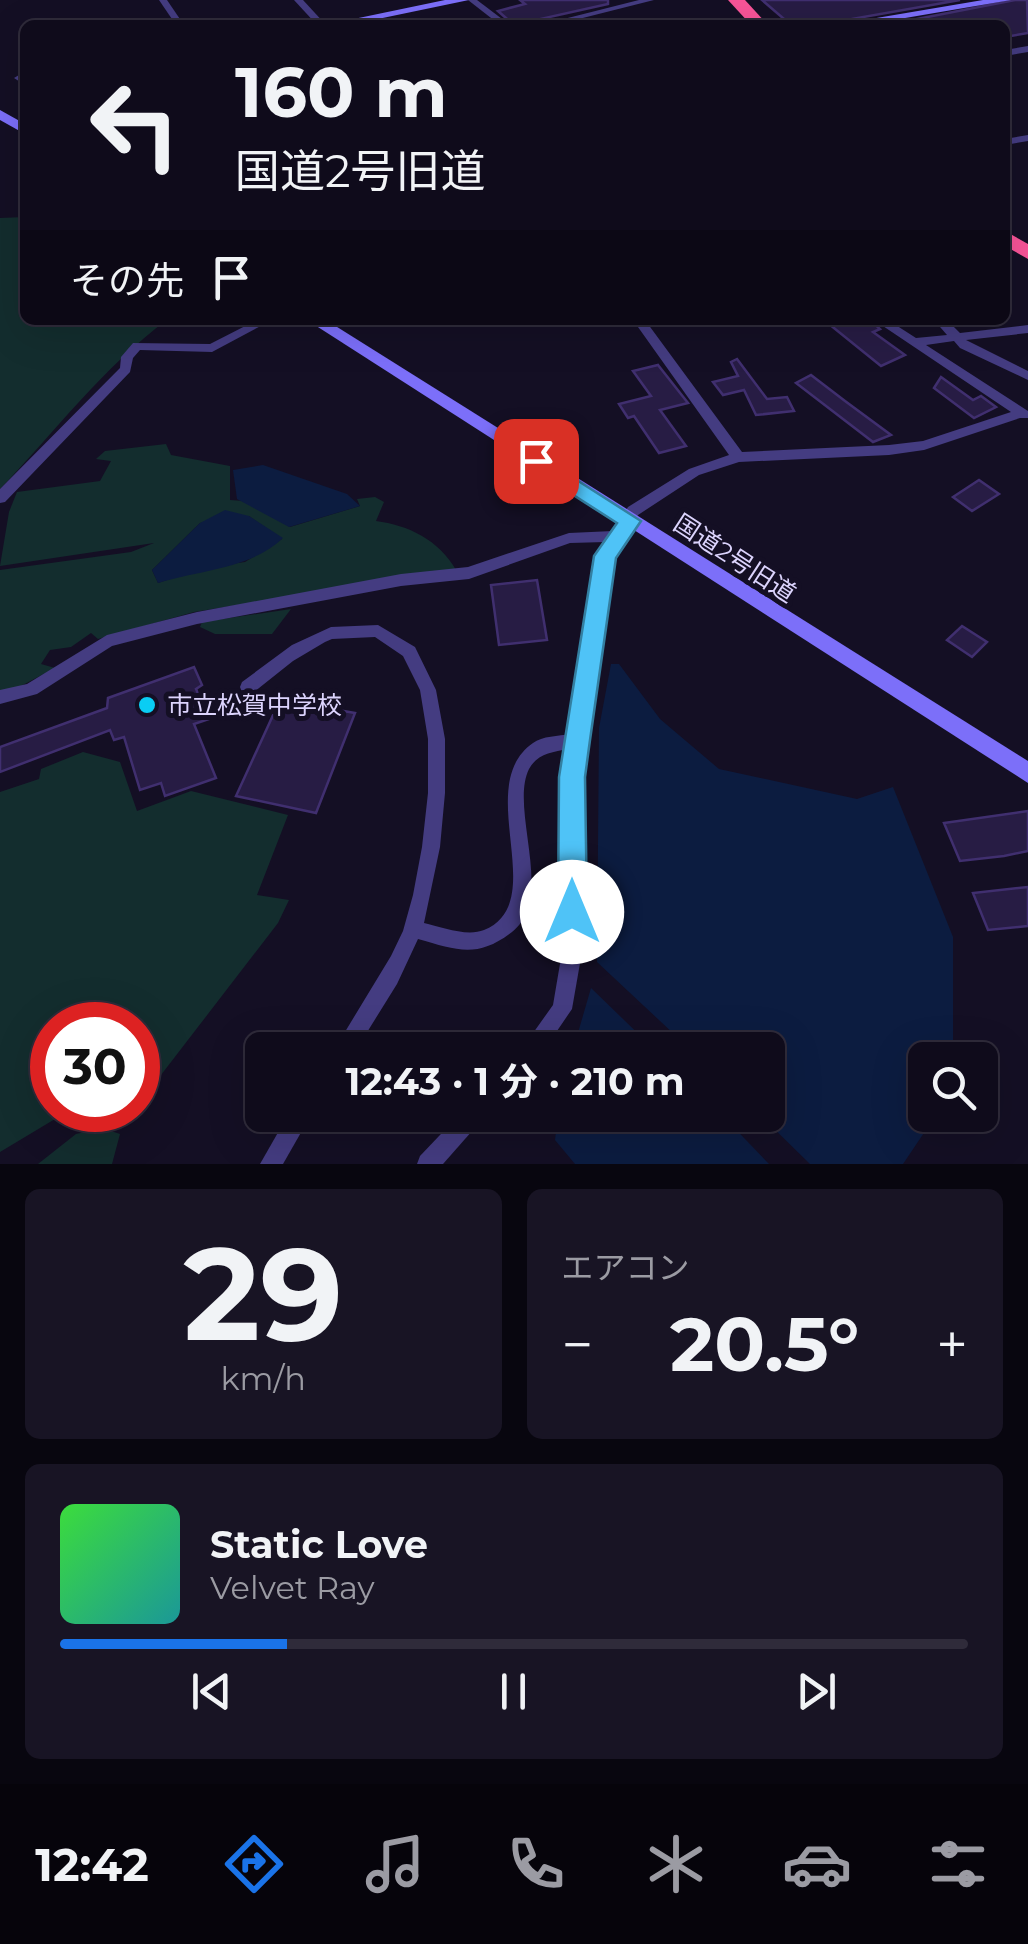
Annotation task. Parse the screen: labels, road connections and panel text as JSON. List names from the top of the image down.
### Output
{
  "streets": {
    "street": ["国道2号旧道"]
  },
  "places": ["市立松賀中学校"],
  "page": {
    "turn": ["160 m", "国道2号旧道"],
    "then": "その先",
    "limit": "30",
    "trip": "12:43 · 1 分 · 210 m",
    "tile": [
      ["29", "km/h"],
      "エアコン"
    ],
    "heat": ["−", "20.5°", "+"],
    "song": ["Static Love", "Velvet Ray"],
    "tabs": "12:42"
  }
}
